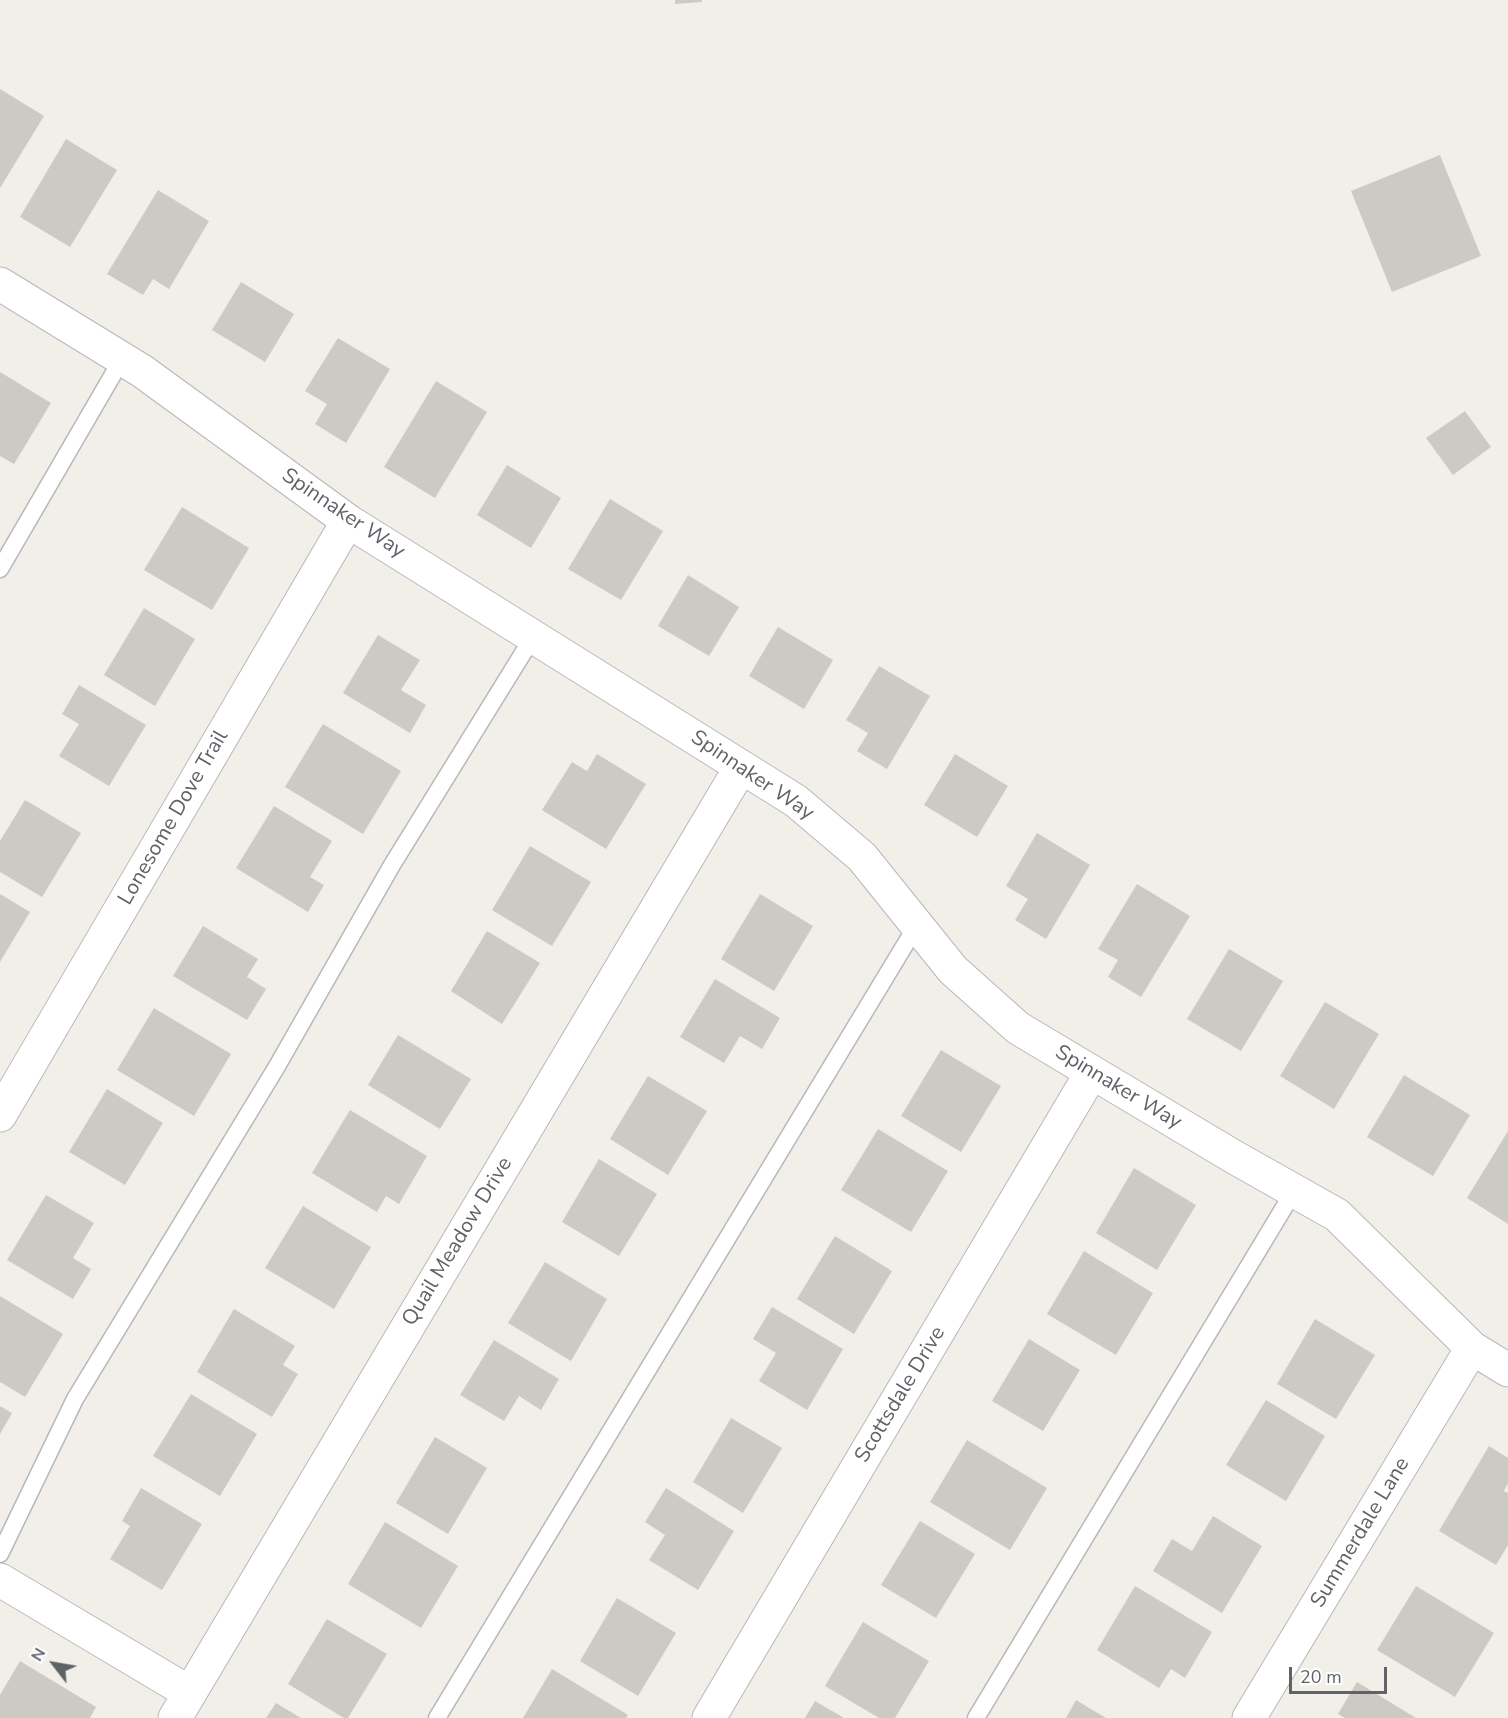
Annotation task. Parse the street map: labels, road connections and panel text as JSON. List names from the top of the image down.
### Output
{
  "streets": {
    "street": [
      "Spinnaker Way",
      "Lonesome Dove Trail",
      "Quail Meadow Drive",
      "Scottsdale Drive",
      "Summerdale Lane"
    ]
  },
  "crossings": [
    ["Spinnaker Way", "Lonesome Dove Trail"],
    ["Spinnaker Way", "Quail Meadow Drive"],
    ["Spinnaker Way", "Scottsdale Drive"],
    ["Spinnaker Way", "Summerdale Lane"]
  ],
  "scale_bar": "20 m",
  "north": "top left"
}
